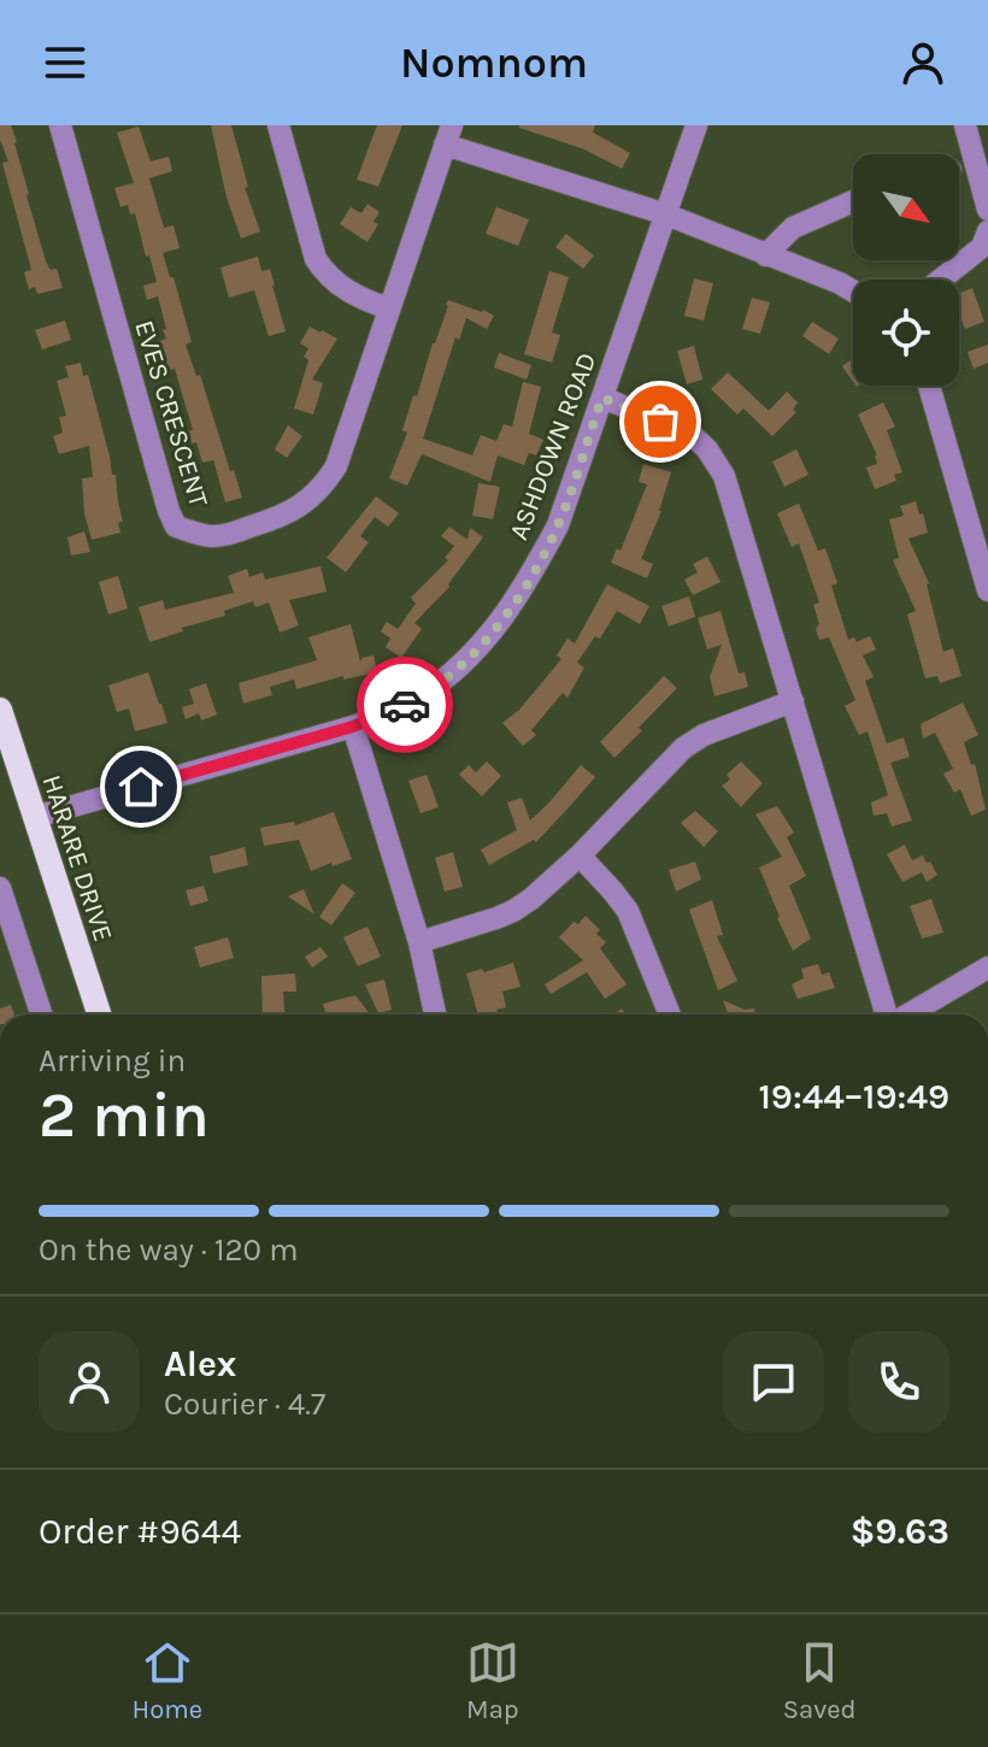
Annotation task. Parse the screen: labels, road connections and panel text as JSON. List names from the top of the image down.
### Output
{
  "streets": {
    "main road": ["HARARE DRIVE"],
    "street": ["EVES CRESCENT", "ASHDOWN ROAD"]
  },
  "crossings": [
    ["ASHDOWN ROAD", "HARARE DRIVE"]
  ],
  "north": "bottom right",
  "page": {
    "header": "Nomnom",
    "heading": ["2 min", "Arriving in", "19:44–19:49"],
    "panel": [
      "Alex",
      "Courier · 4.7",
      "Order #9644",
      "$9.63"
    ],
    "bar": "On the way · 120 m",
    "tabs": ["Home", "Map", "Saved"]
  }
}
